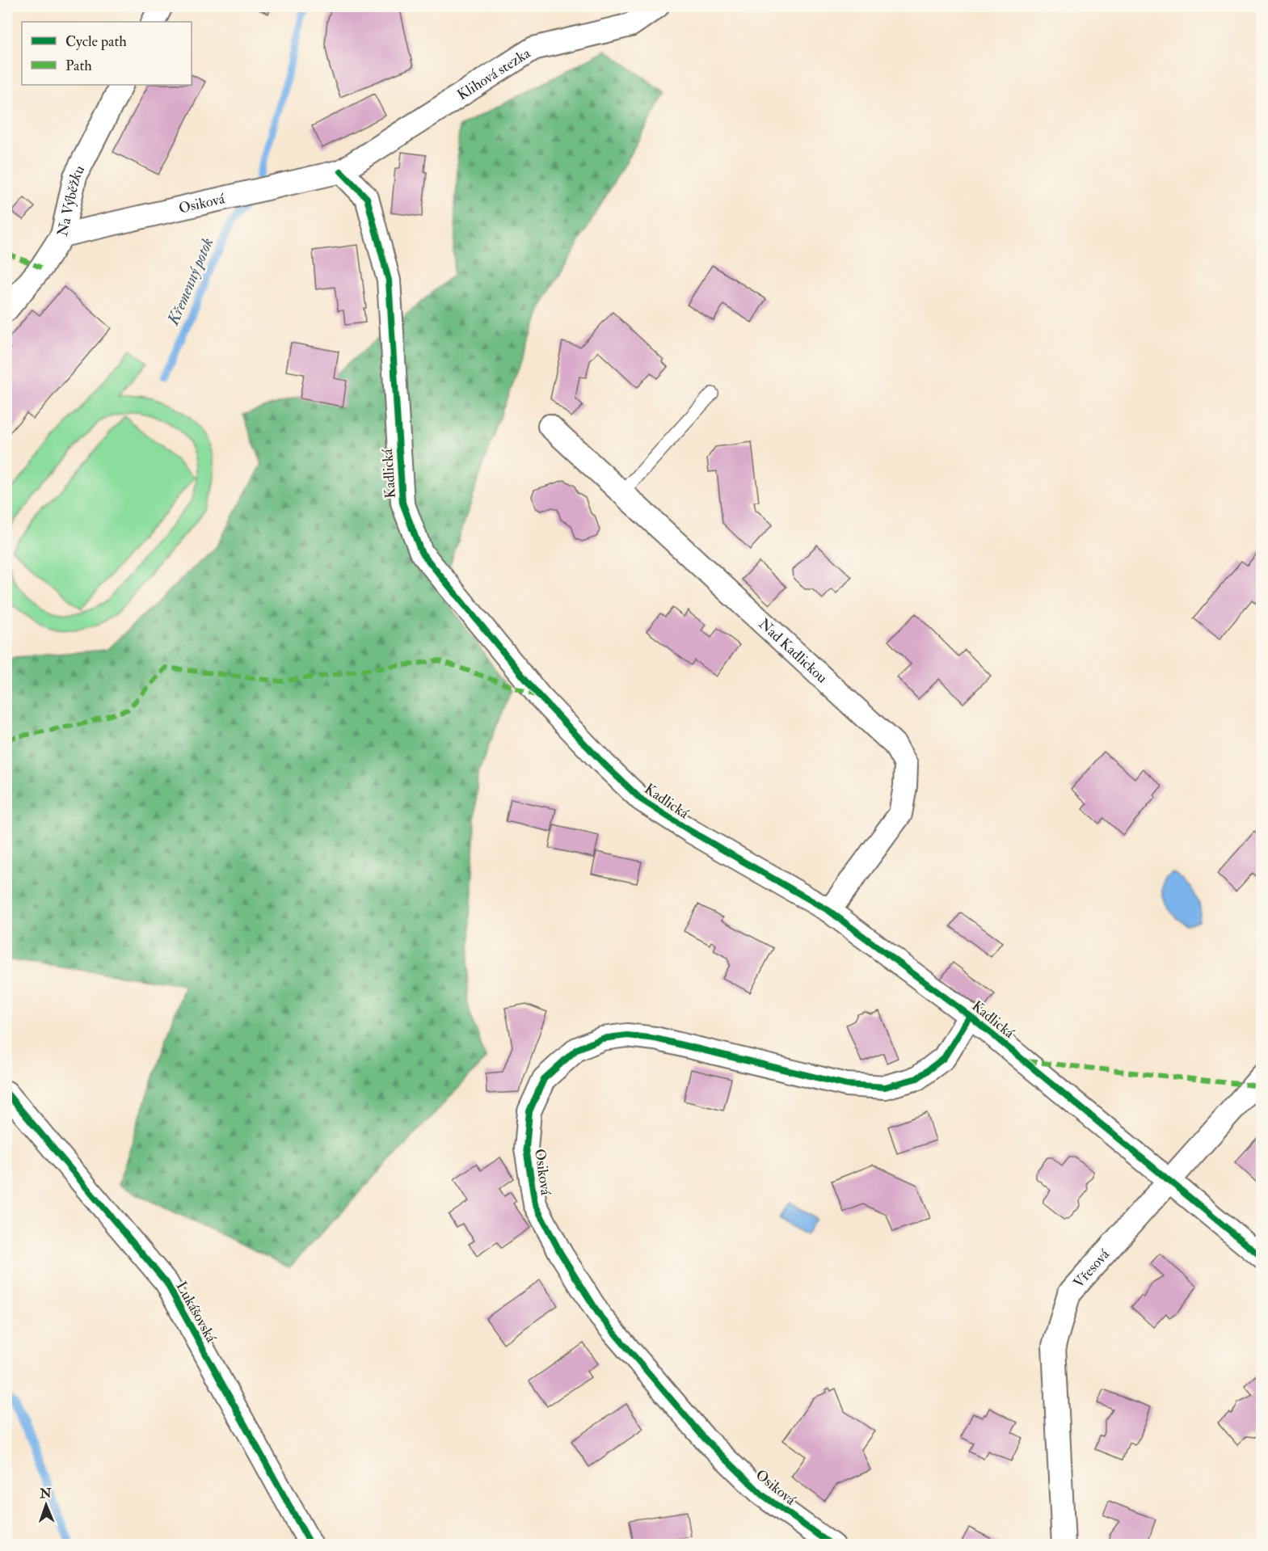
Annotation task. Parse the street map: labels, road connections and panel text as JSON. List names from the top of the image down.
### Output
{
  "streets": {
    "street": [
      "Klihová stezka",
      "Na Výběžku",
      "Osiková",
      "Kadlická",
      "Nad Kadlickou",
      "Vřesová",
      "Lukášovská"
    ]
  },
  "crossings": [
    ["Klihová stezka", "Osiková"],
    ["Klihová stezka", "Kadlická"],
    ["Na Výběžku", "Osiková"],
    ["Osiková", "Kadlická"],
    ["Kadlická", "Nad Kadlickou"],
    ["Kadlická", "Vřesová"]
  ],
  "water": ["Křemenný potok"],
  "legend": ["Cycle path", "Path"],
  "north": "top"
}
